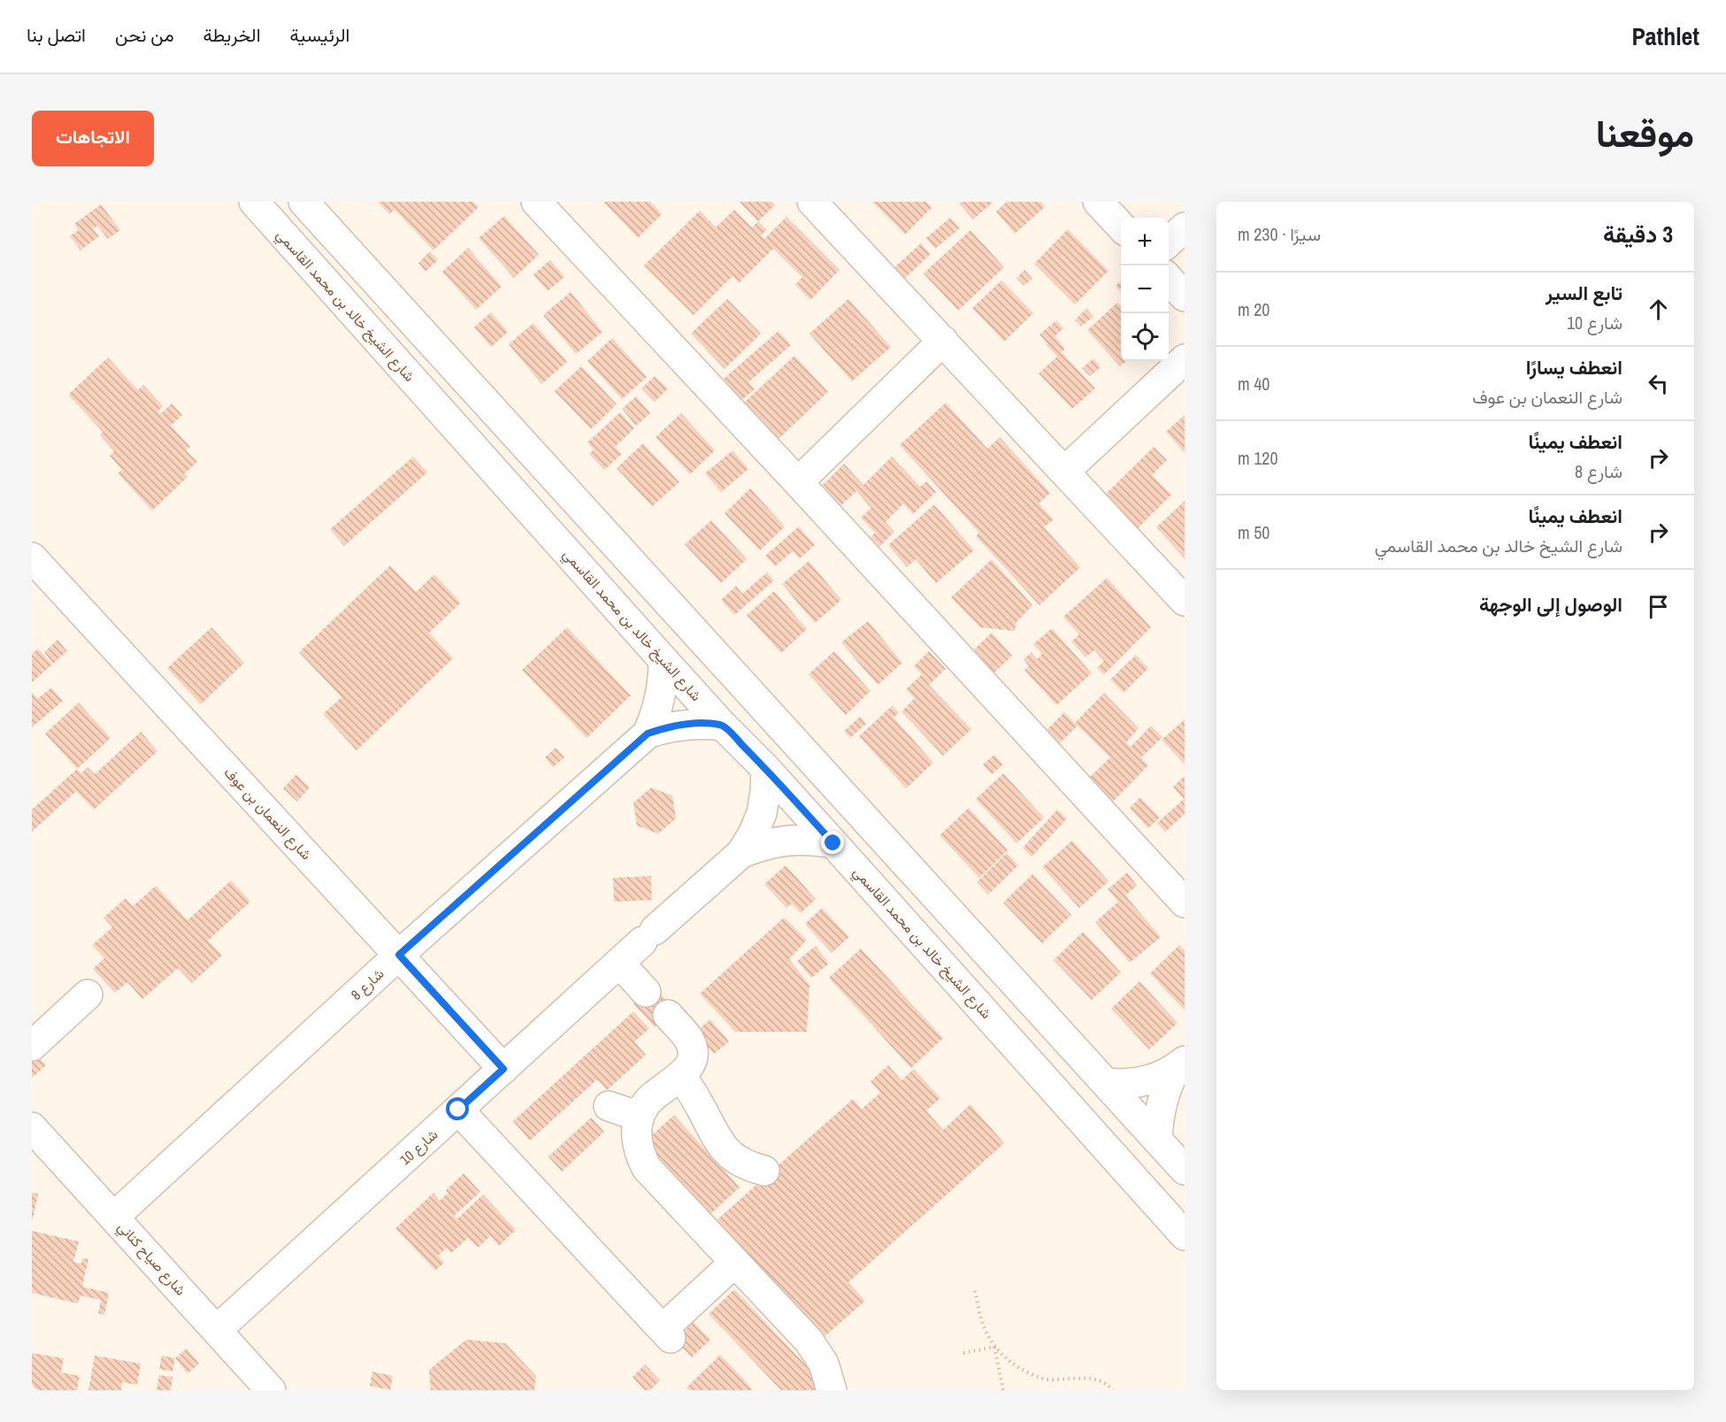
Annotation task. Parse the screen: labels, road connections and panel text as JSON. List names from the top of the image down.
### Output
{
  "streets": {
    "street": [
      "شارع الشيخ خالد بن محمد القاسمي",
      "شارع النعمان بن عوف",
      "شارع 8",
      "شارع 10",
      "شارع صياح كناني"
    ]
  },
  "crossings": [
    ["شارع الشيخ خالد بن محمد القاسمي", "شارع 8"],
    ["شارع الشيخ خالد بن محمد القاسمي", "شارع 10"],
    ["شارع النعمان بن عوف", "شارع 8"],
    ["شارع النعمان بن عوف", "شارع 10"],
    ["شارع 8", "شارع صياح كناني"],
    ["شارع 10", "شارع صياح كناني"]
  ],
  "page": {
    "header": "Pathlet",
    "nav": [
      "الرئيسية",
      "الخريطة",
      "من نحن",
      "اتصل بنا"
    ],
    "title": "موقعنا",
    "buttons": "الاتجاهات",
    "heading": ["3 دقيقة", "سيرًا · 230 m"],
    "map_buttons": ["+", "−"],
    "list": [
      ["تابع السير", "شارع 10", "20 m"],
      ["انعطف يسارًا", "شارع النعمان بن عوف", "40 m"],
      ["انعطف يمينًا", "شارع 8", "120 m"],
      ["انعطف يمينًا", "شارع الشيخ خالد بن محمد القاسمي", "50 m"],
      "الوصول إلى الوجهة"
    ]
  }
}
